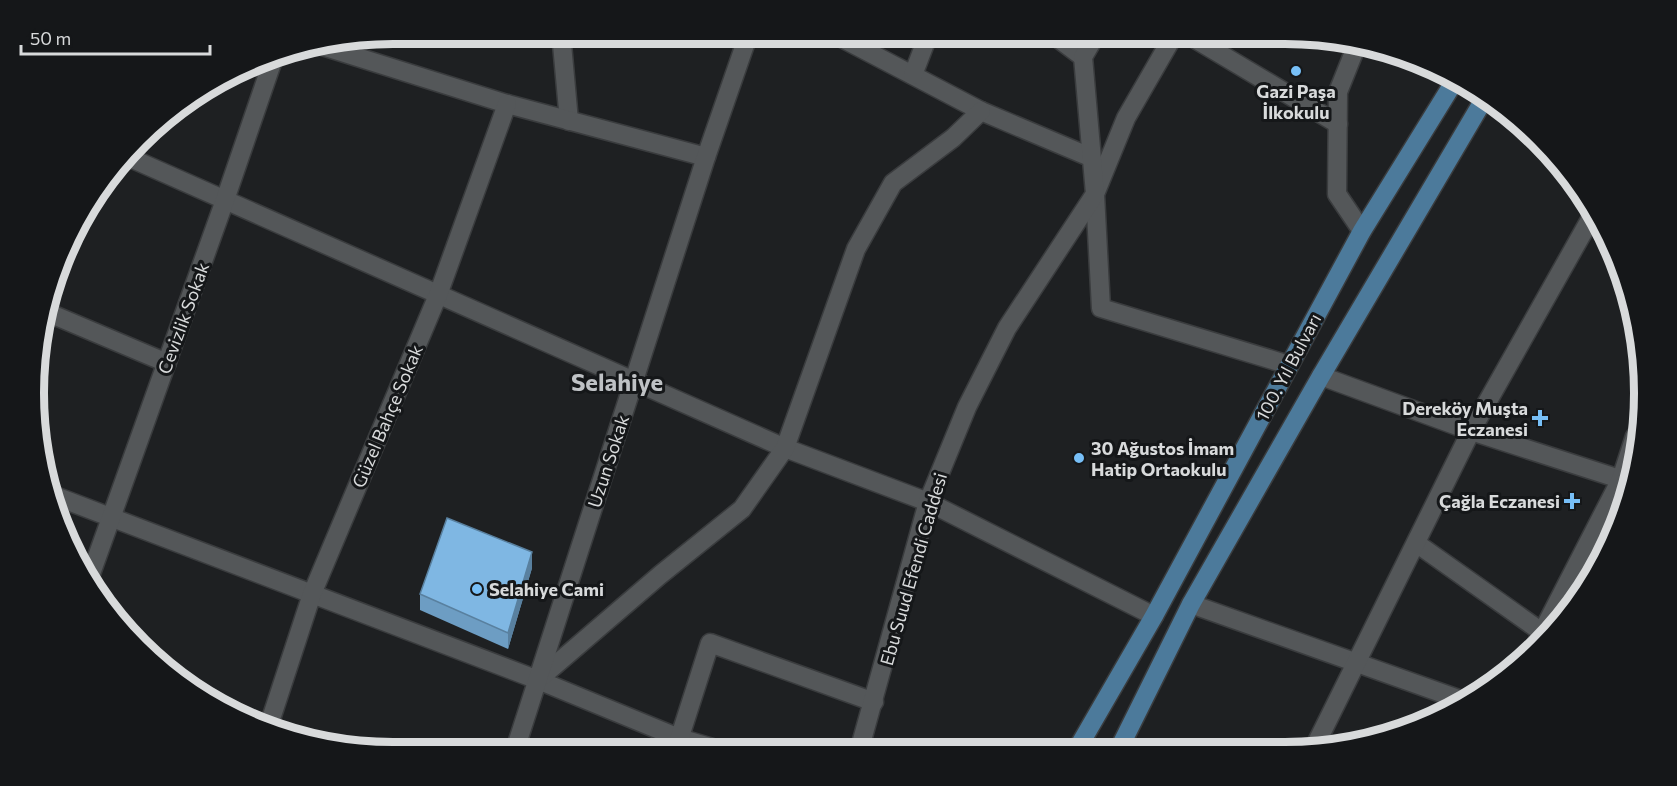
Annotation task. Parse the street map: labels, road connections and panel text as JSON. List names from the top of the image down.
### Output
{
  "streets": {
    "main road": ["100. Yıl Bulvarı"],
    "street": [
      "Cevizlik Sokak",
      "Güzel Bahçe Sokak",
      "Uzun Sokak",
      "Ebu Suud Efendi Caddesi"
    ]
  },
  "districts": ["Selahiye"],
  "places": {
    "other": ["Gazi Paşa İlkokulu", "30 Ağustos İmam Hatip Ortaokulu", "Selahiye Cami"],
    "health": ["Dereköy Muşta Eczanesi", "Çağla Eczanesi"]
  },
  "scale_bar": "50 m"
}
